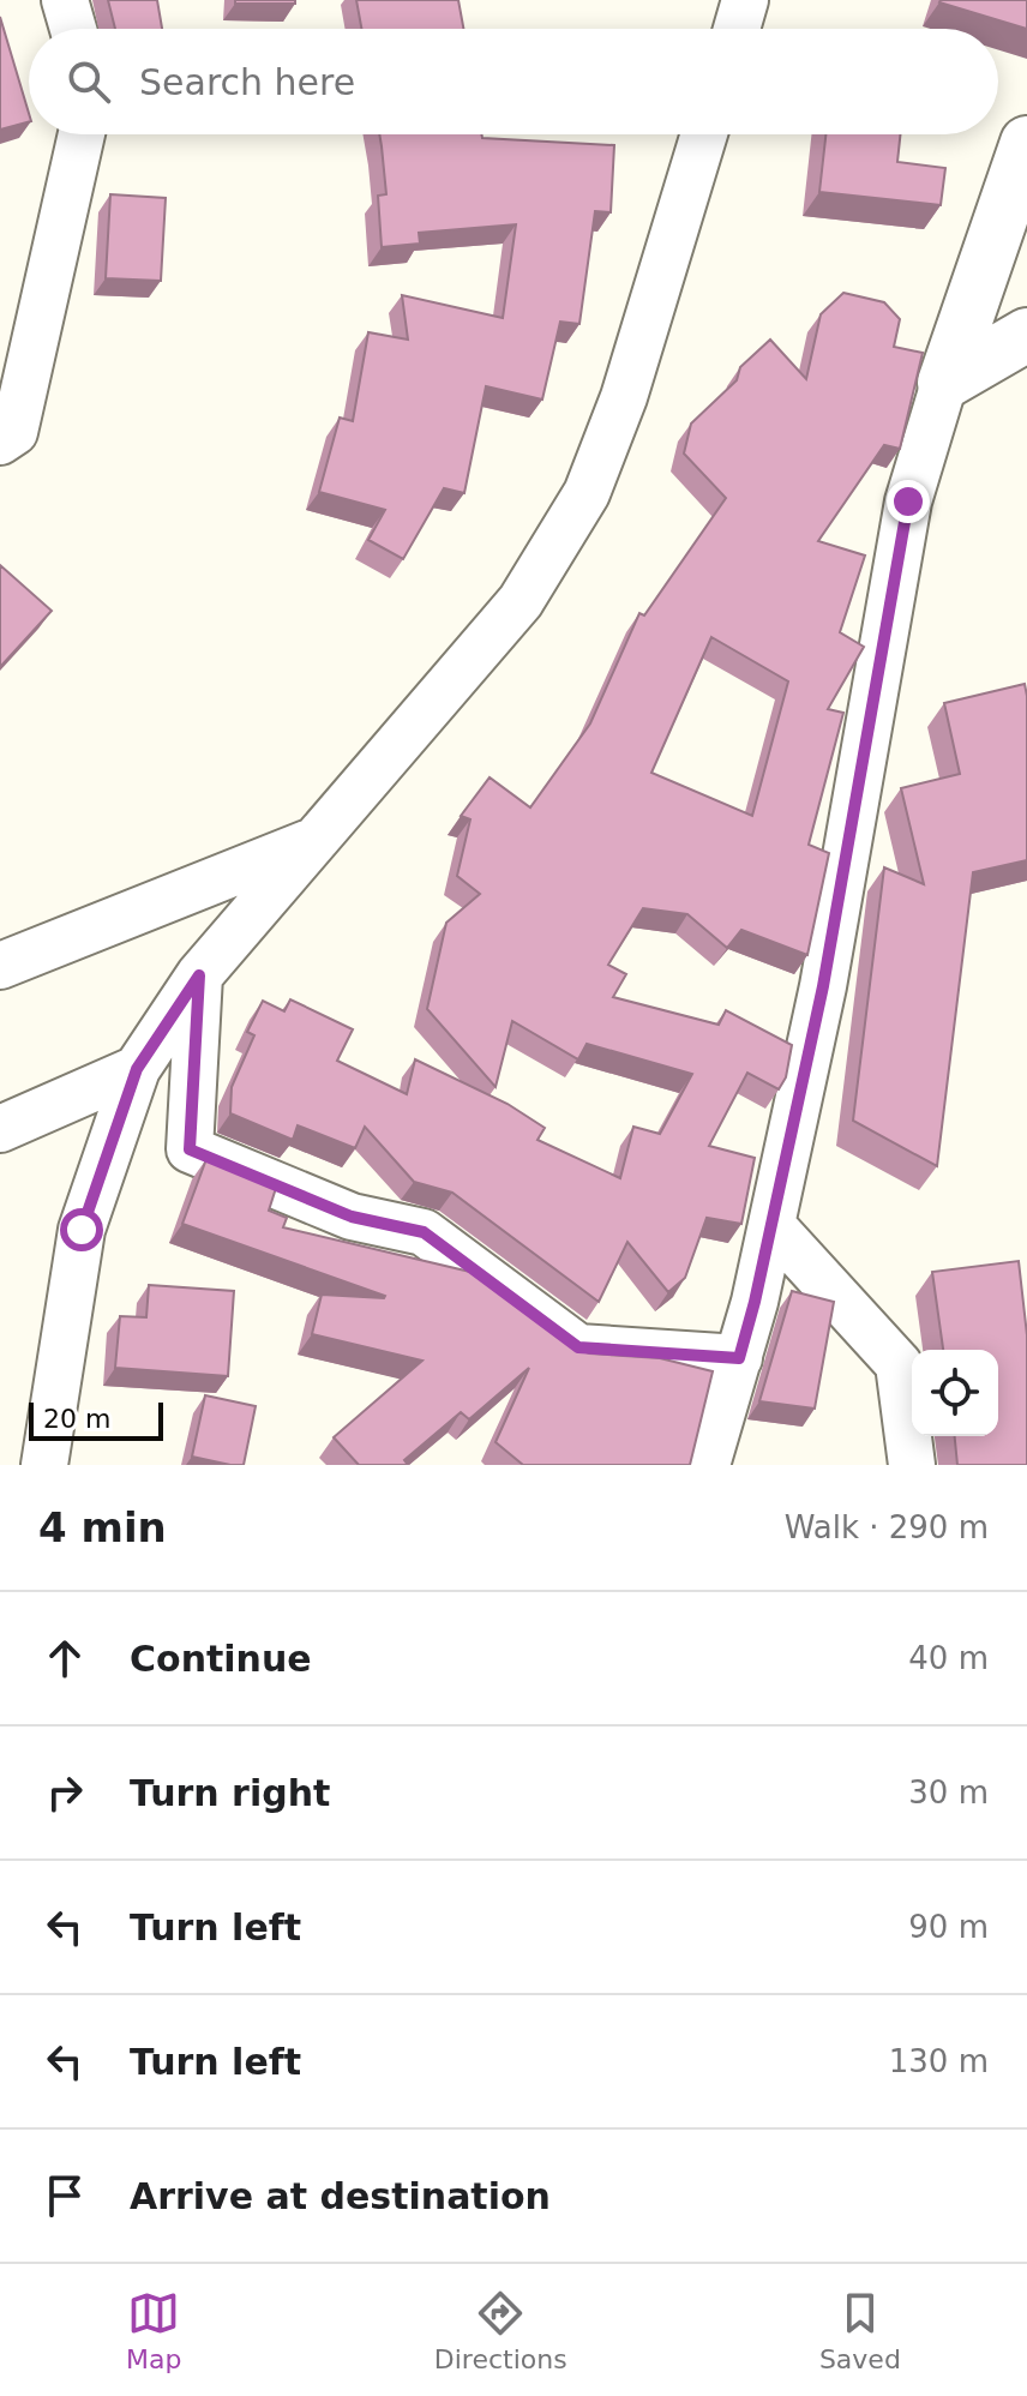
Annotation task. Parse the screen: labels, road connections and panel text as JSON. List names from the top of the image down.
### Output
{
  "scale_bar": "20 m",
  "page": {
    "search": "Search here",
    "scale": "20 m",
    "heading": ["4 min", "Walk · 290 m"],
    "list": [
      ["Continue", "40 m"],
      ["Turn right", "30 m"],
      ["Turn left", "90 m"],
      ["Turn left", "130 m"],
      "Arrive at destination"
    ],
    "nav": ["Map", "Directions", "Saved"]
  }
}
